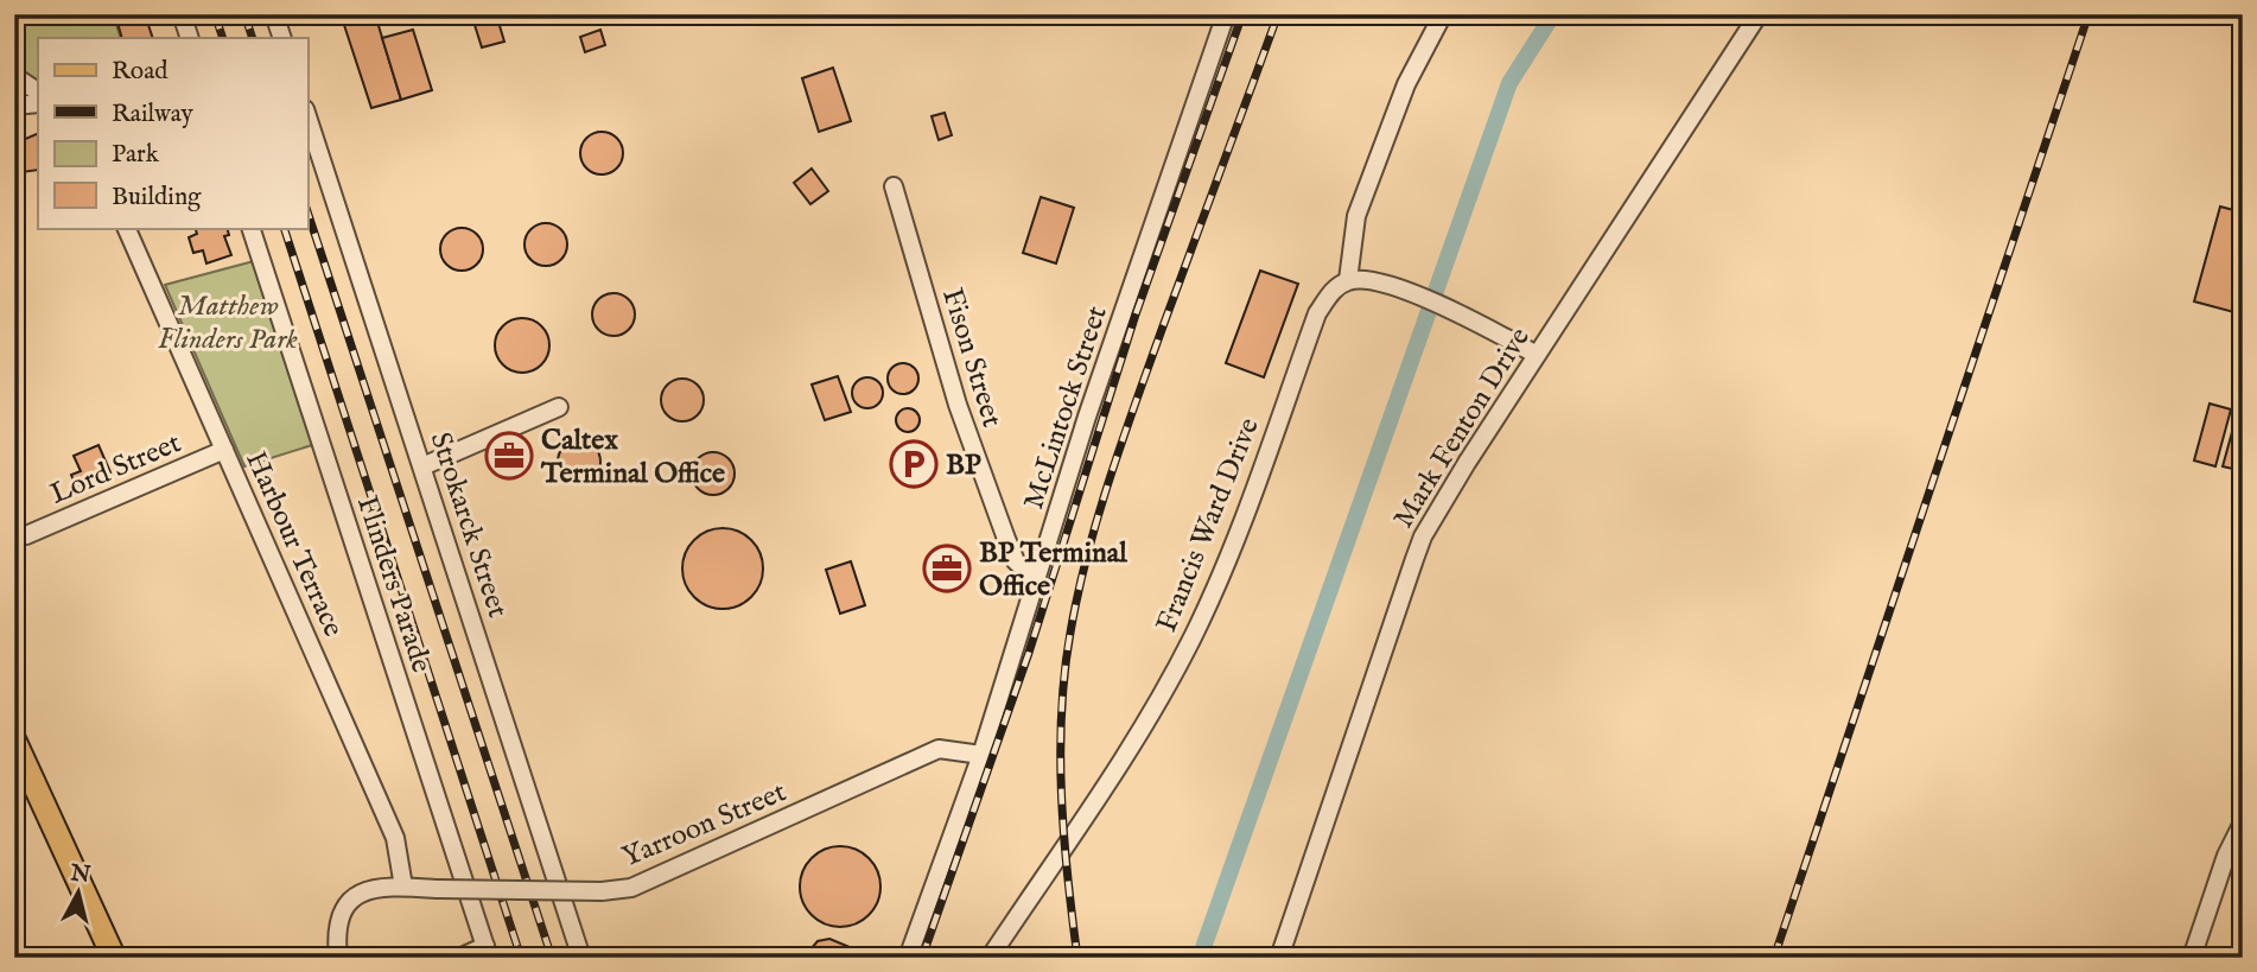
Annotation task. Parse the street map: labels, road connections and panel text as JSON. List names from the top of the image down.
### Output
{
  "streets": {
    "street": [
      "Fison Street",
      "McLintock Street",
      "Mark Fenton Drive",
      "Lord Street",
      "Strokarck Street",
      "Francis Ward Drive",
      "Harbour Terrace",
      "Flinders Parade",
      "Yarroon Street"
    ]
  },
  "crossings": [
    ["Fison Street", "McLintock Street"],
    ["McLintock Street", "Yarroon Street"],
    ["Lord Street", "Harbour Terrace"],
    ["Harbour Terrace", "Yarroon Street"]
  ],
  "parks": ["Matthew Flinders Park"],
  "places": {
    "office": ["Caltex Terminal Office", "BP Terminal Office"],
    "parking": ["BP"]
  },
  "legend": [
    "Road",
    "Railway",
    "Park",
    "Building"
  ],
  "north": "top"
}
